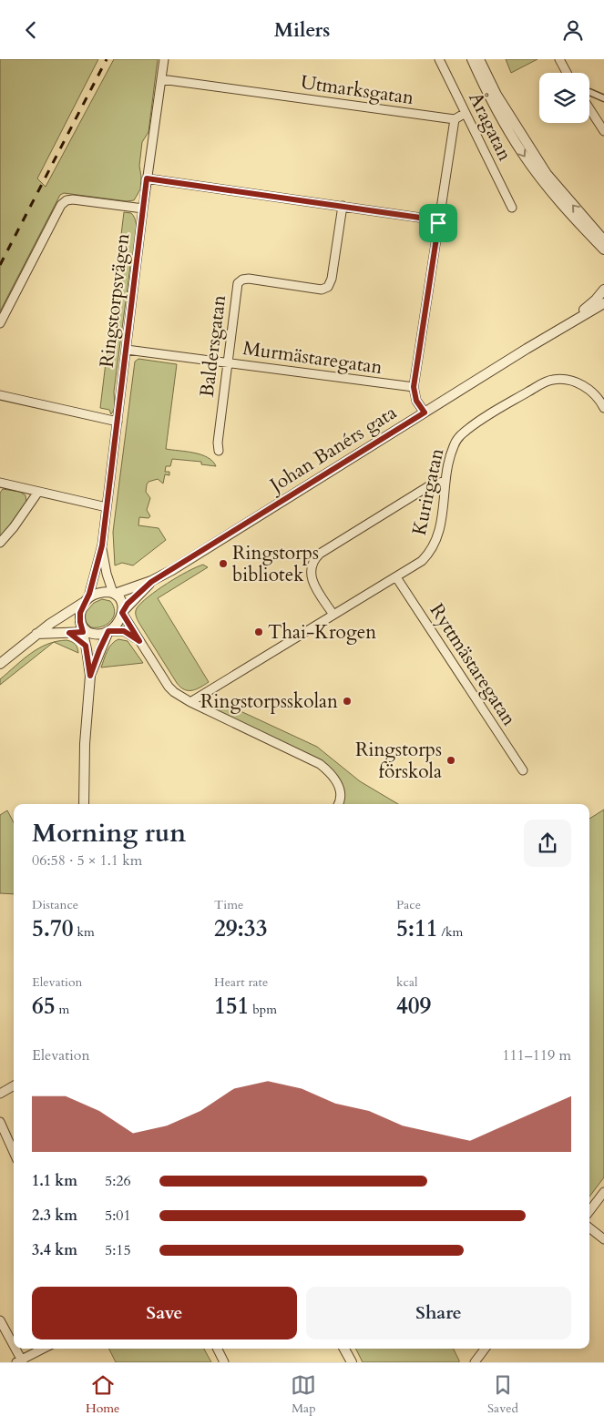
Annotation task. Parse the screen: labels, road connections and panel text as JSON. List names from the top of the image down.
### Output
{
  "streets": {
    "street": [
      "Utmarksgatan",
      "Åragatan",
      "Ringstorpsvägen",
      "Baldersgatan",
      "Murmästaregatan",
      "Johan Banérs gata",
      "Kurirgatan",
      "Ryttmästaregatan"
    ]
  },
  "crossings": [
    ["Utmarksgatan", "Ringstorpsvägen"],
    ["Ringstorpsvägen", "Murmästaregatan"],
    ["Ringstorpsvägen", "Johan Banérs gata"],
    ["Baldersgatan", "Murmästaregatan"],
    ["Kurirgatan", "Ryttmästaregatan"]
  ],
  "places": [
    "Ringstorps bibliotek",
    "Thai-Krogen",
    "Ringstorpsskolan",
    "Ringstorps förskola"
  ],
  "page": {
    "header": "Milers",
    "heading": ["Morning run", "06:58 · 5 × 1.1 km"],
    "stats": [
      ["Distance", "5.70 km"],
      ["Time", "29:33"],
      ["Pace", "5:11 /km"],
      ["Elevation", "65 m"],
      ["Heart rate", "151 bpm"],
      ["kcal", "409"]
    ],
    "chart": ["Elevation", "111–119 m"],
    "list": [
      {
        "name": "1.1 km",
        "note": "5:26"
      },
      {
        "name": "2.3 km",
        "note": "5:01"
      },
      {
        "name": "3.4 km",
        "note": "5:15"
      }
    ],
    "buttons": ["Save", "Share"],
    "tabs": ["Home", "Map", "Saved"]
  }
}
